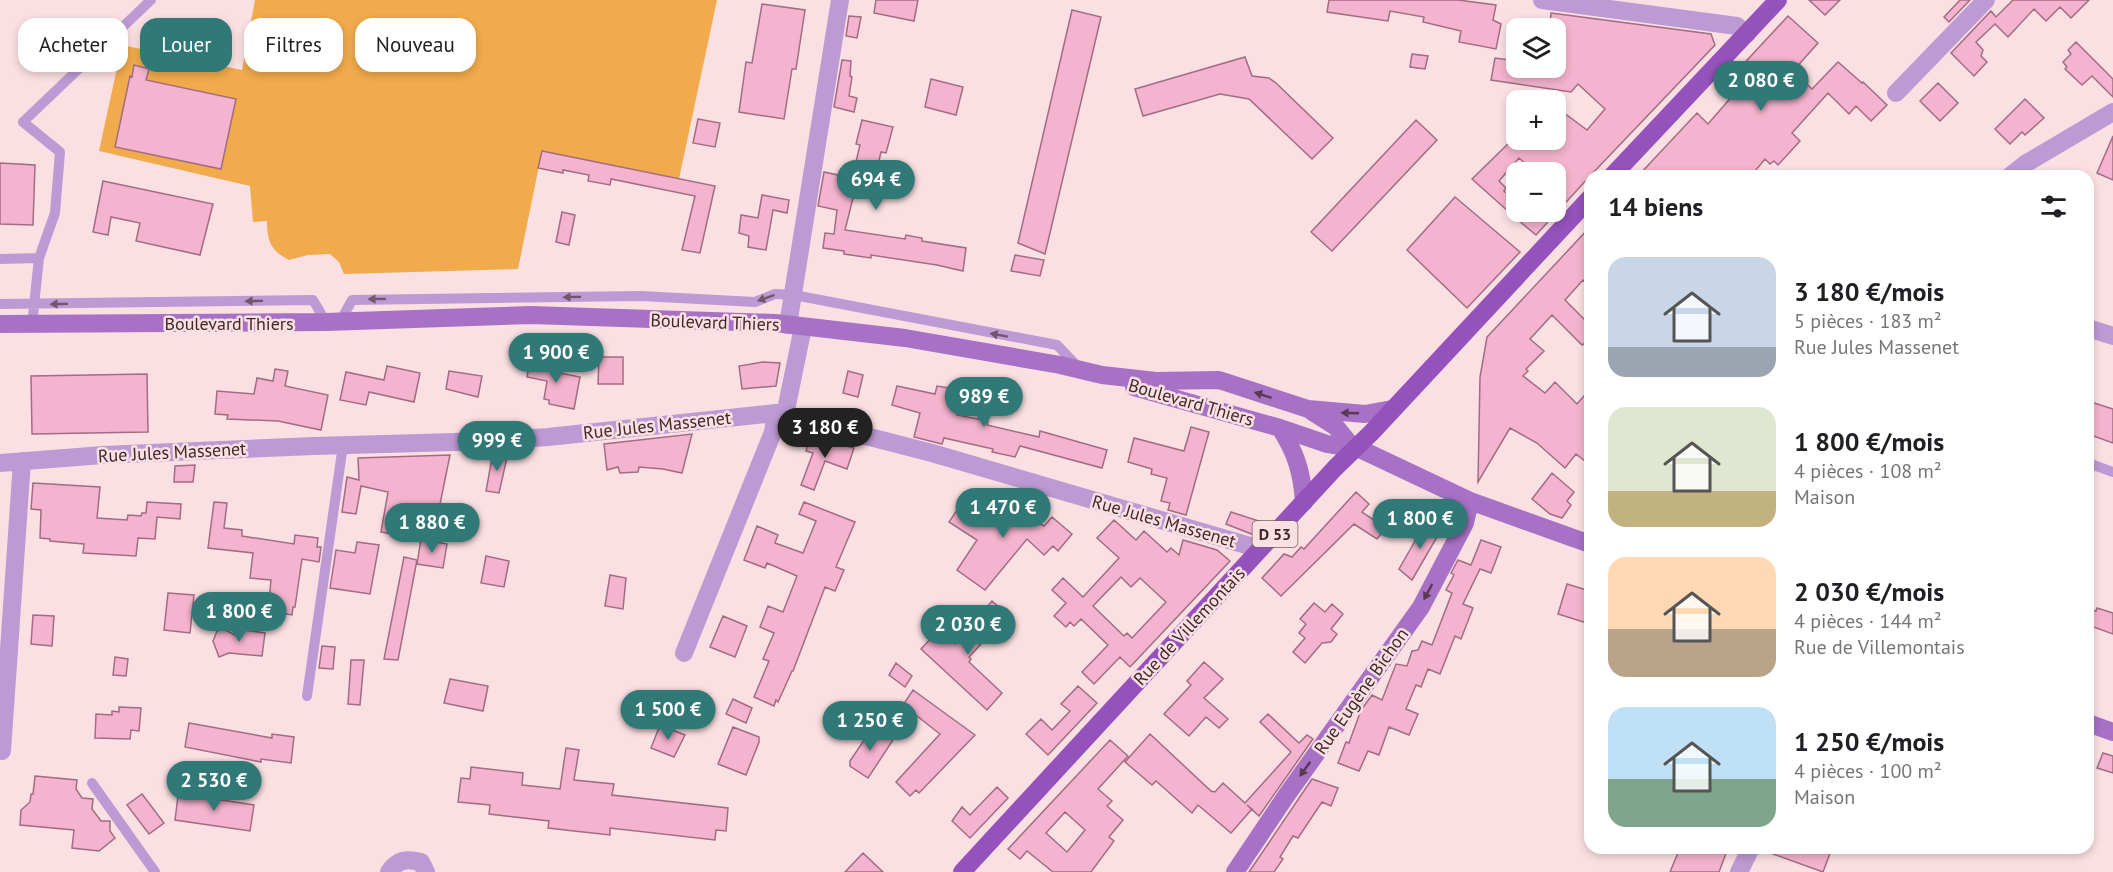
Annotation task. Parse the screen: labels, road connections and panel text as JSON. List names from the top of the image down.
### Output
{
  "streets": {
    "main road": [
      "Boulevard Thiers",
      "D 53",
      "Rue de Villemontais",
      "Rue Eugène Bichon"
    ],
    "street": ["Rue Jules Massenet"]
  },
  "crossings": [
    ["Boulevard Thiers", "Rue de Villemontais"],
    ["Rue Jules Massenet", "Rue de Villemontais"]
  ],
  "one_way": ["Rue Eugène Bichon"],
  "page": {
    "map_buttons": ["+", "−"],
    "chip": [
      "Acheter",
      "Louer",
      "Filtres",
      "Nouveau"
    ],
    "price": [
      "2 080 €",
      "694 €",
      "1 900 €",
      "989 €",
      "3 180 €",
      "999 €",
      "1 470 €",
      "1 800 €",
      "1 880 €",
      "1 800 €",
      "2 030 €",
      "1 500 €",
      "1 250 €",
      "2 530 €"
    ],
    "heading": "14 biens",
    "list": [
      {
        "name": "3 180 €/mois",
        "note": "5 pièces · 183 m² · Rue Jules Massenet"
      },
      {
        "name": "1 800 €/mois",
        "note": "4 pièces · 108 m² · Maison"
      },
      {
        "name": "2 030 €/mois",
        "note": "4 pièces · 144 m² · Rue de Villemontais"
      },
      {
        "name": "1 250 €/mois",
        "note": "4 pièces · 100 m² · Maison"
      }
    ]
  }
}
